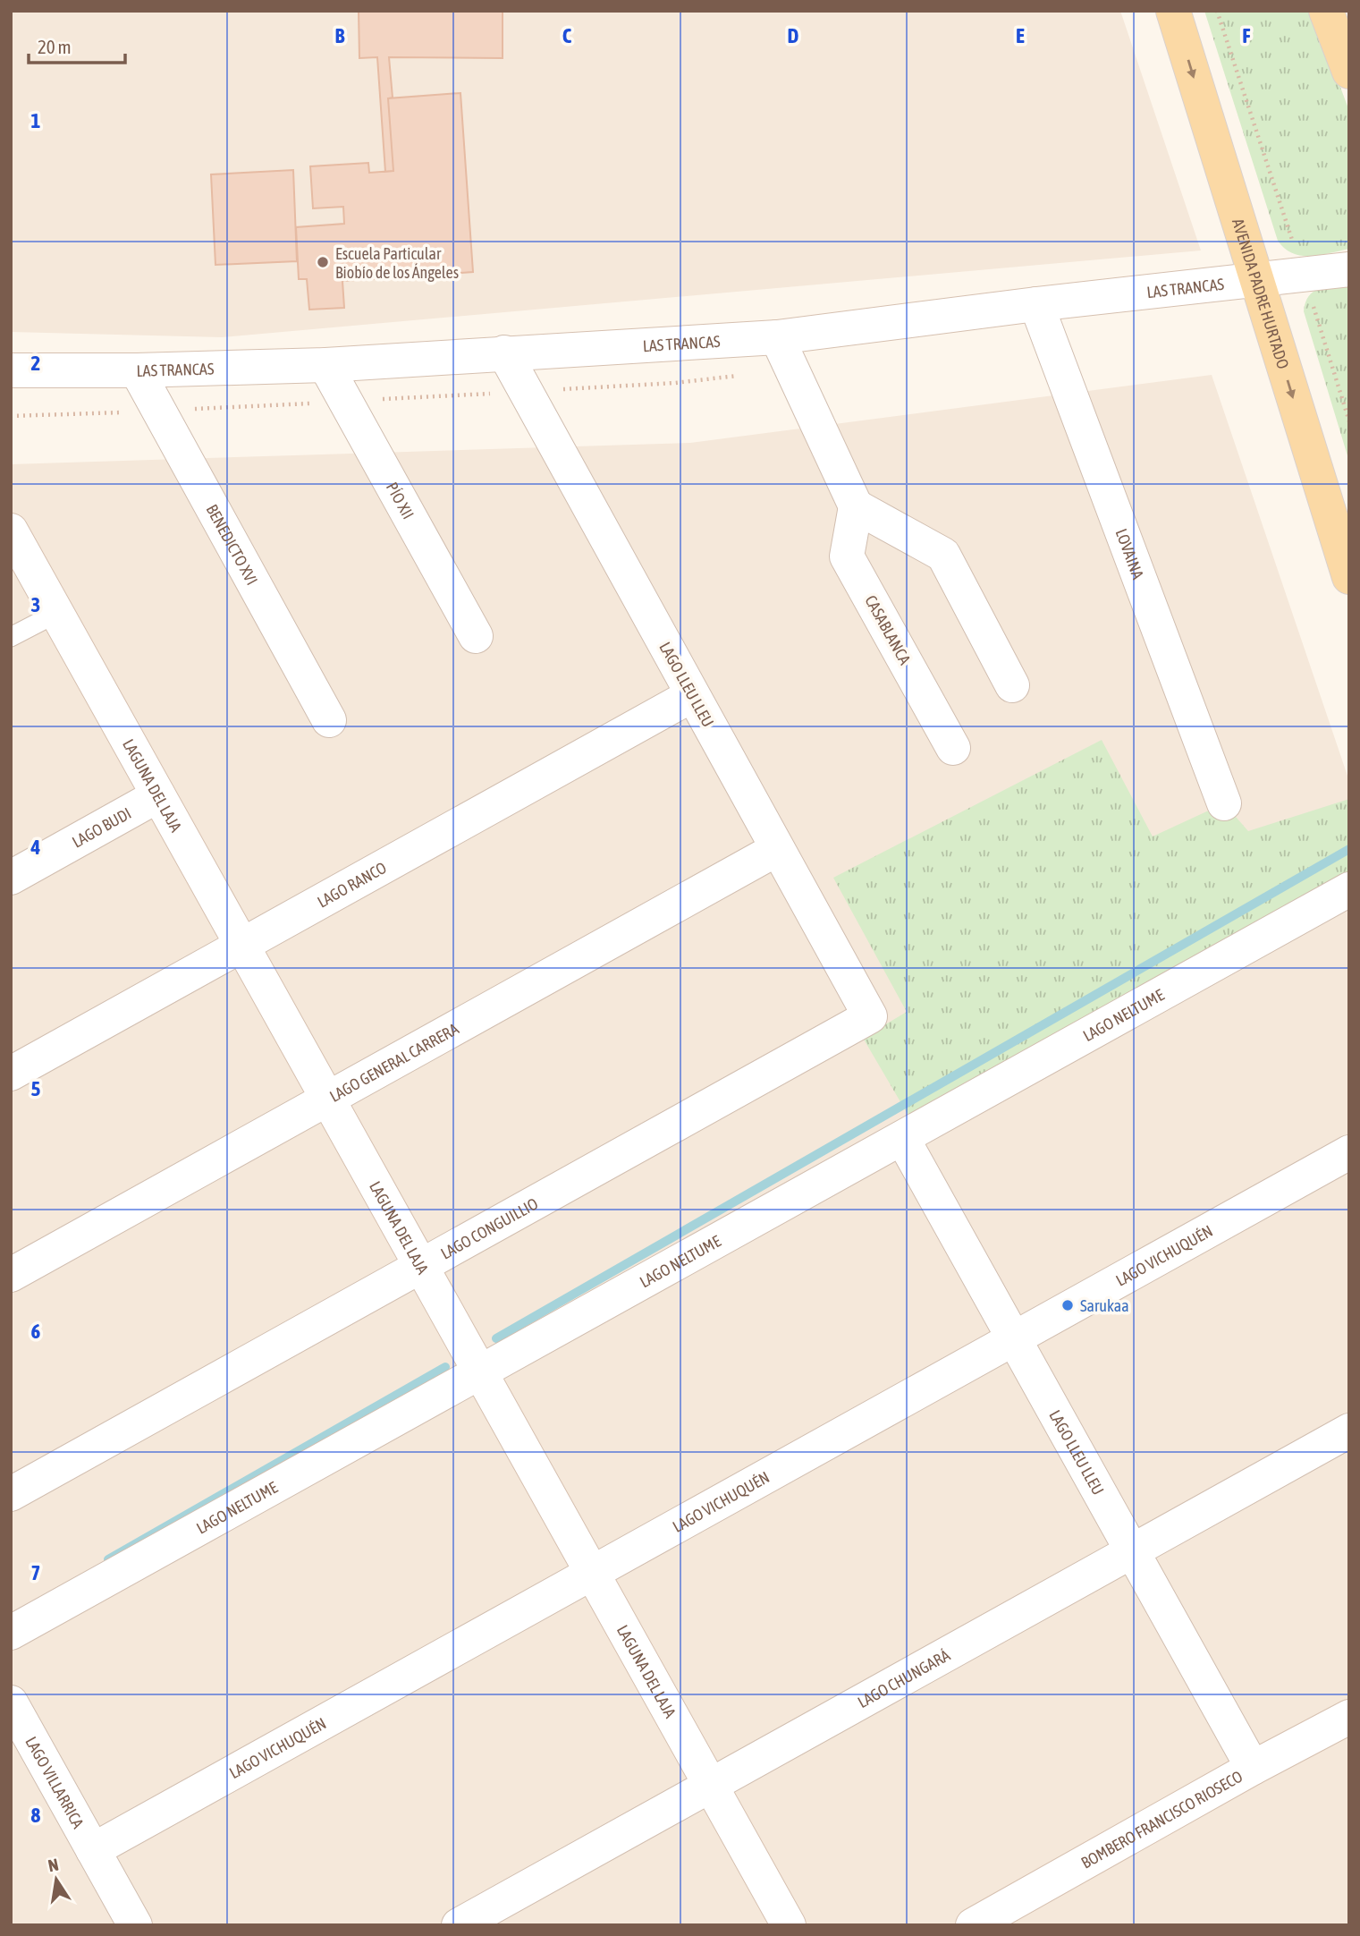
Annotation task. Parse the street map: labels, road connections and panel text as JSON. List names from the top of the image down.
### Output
{
  "streets": {
    "main road": ["AVENIDA PADRE HURTADO"],
    "street": [
      "LAS TRANCAS",
      "PÍO XII",
      "BENEDICTO XVI",
      "LOVAINA",
      "CASABLANCA",
      "LAGO LLEU LLEU",
      "LAGUNA DEL LAJA",
      "LAGO BUDI",
      "LAGO RANCO",
      "LAGO NELTUME",
      "LAGO GENERAL CARRERA",
      "LAGO CONGUILLIO",
      "LAGO VICHUQUÉN",
      "LAGO CHUNGARÁ",
      "LAGO VILLARRICA",
      "BOMBERO FRANCISCO RIOSECO"
    ]
  },
  "crossings": [
    ["LAS TRANCAS", "AVENIDA PADRE HURTADO"],
    ["LAS TRANCAS", "PÍO XII"],
    ["LAS TRANCAS", "BENEDICTO XVI"],
    ["LAS TRANCAS", "LOVAINA"],
    ["LAS TRANCAS", "LAGO LLEU LLEU"],
    ["LAGO LLEU LLEU", "LAGO RANCO"],
    ["LAGO LLEU LLEU", "LAGO NELTUME"],
    ["LAGO LLEU LLEU", "LAGO GENERAL CARRERA"],
    ["LAGO LLEU LLEU", "LAGO CONGUILLIO"],
    ["LAGO LLEU LLEU", "LAGO VICHUQUÉN"],
    ["LAGO LLEU LLEU", "LAGO CHUNGARÁ"],
    ["LAGO LLEU LLEU", "BOMBERO FRANCISCO RIOSECO"],
    ["LAGUNA DEL LAJA", "LAGO BUDI"],
    ["LAGUNA DEL LAJA", "LAGO RANCO"],
    ["LAGUNA DEL LAJA", "LAGO NELTUME"],
    ["LAGUNA DEL LAJA", "LAGO GENERAL CARRERA"],
    ["LAGUNA DEL LAJA", "LAGO CONGUILLIO"],
    ["LAGUNA DEL LAJA", "LAGO VICHUQUÉN"],
    ["LAGUNA DEL LAJA", "LAGO CHUNGARÁ"],
    ["LAGO VICHUQUÉN", "LAGO VILLARRICA"]
  ],
  "one_way": ["AVENIDA PADRE HURTADO"],
  "places": ["Escuela Particular Biobío de los Ángeles", "Sarukaa"],
  "scale_bar": "20 m",
  "north": "top",
  "grid": {
    "columns": [
      "B",
      "C",
      "D",
      "E",
      "F"
    ],
    "rows": [
      "1",
      "2",
      "3",
      "4",
      "5",
      "6",
      "7",
      "8"
    ]
  }
}
